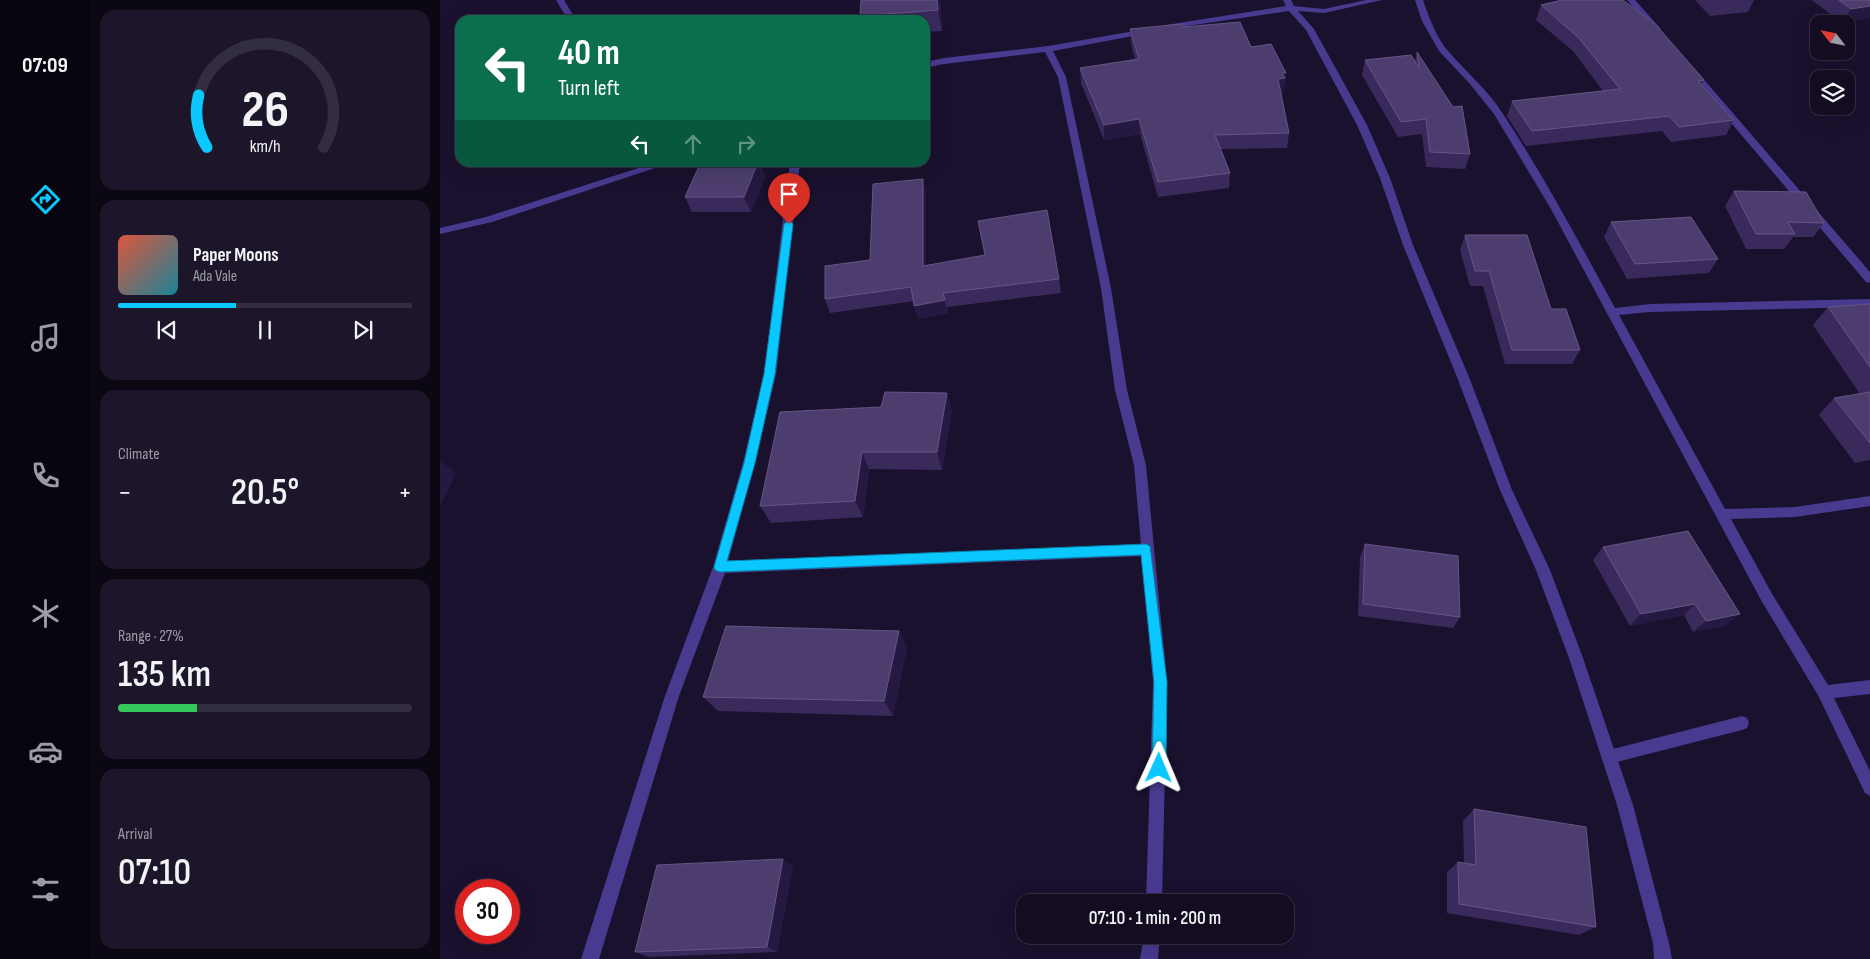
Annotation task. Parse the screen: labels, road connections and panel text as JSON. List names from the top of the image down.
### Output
{
  "north": "top left",
  "page": {
    "tabs": "07:09",
    "turn": ["40 m", "Turn left"],
    "song": ["Paper Moons", "Ada Vale"],
    "tile": [
      "Climate",
      ["Range · 27%", "135 km"],
      ["Arrival", "07:10"]
    ],
    "heat": ["−", "20.5°", "+"],
    "limit": "30",
    "trip": "07:10 · 1 min · 200 m",
    "gauge": ["26", "km/h"]
  }
}
